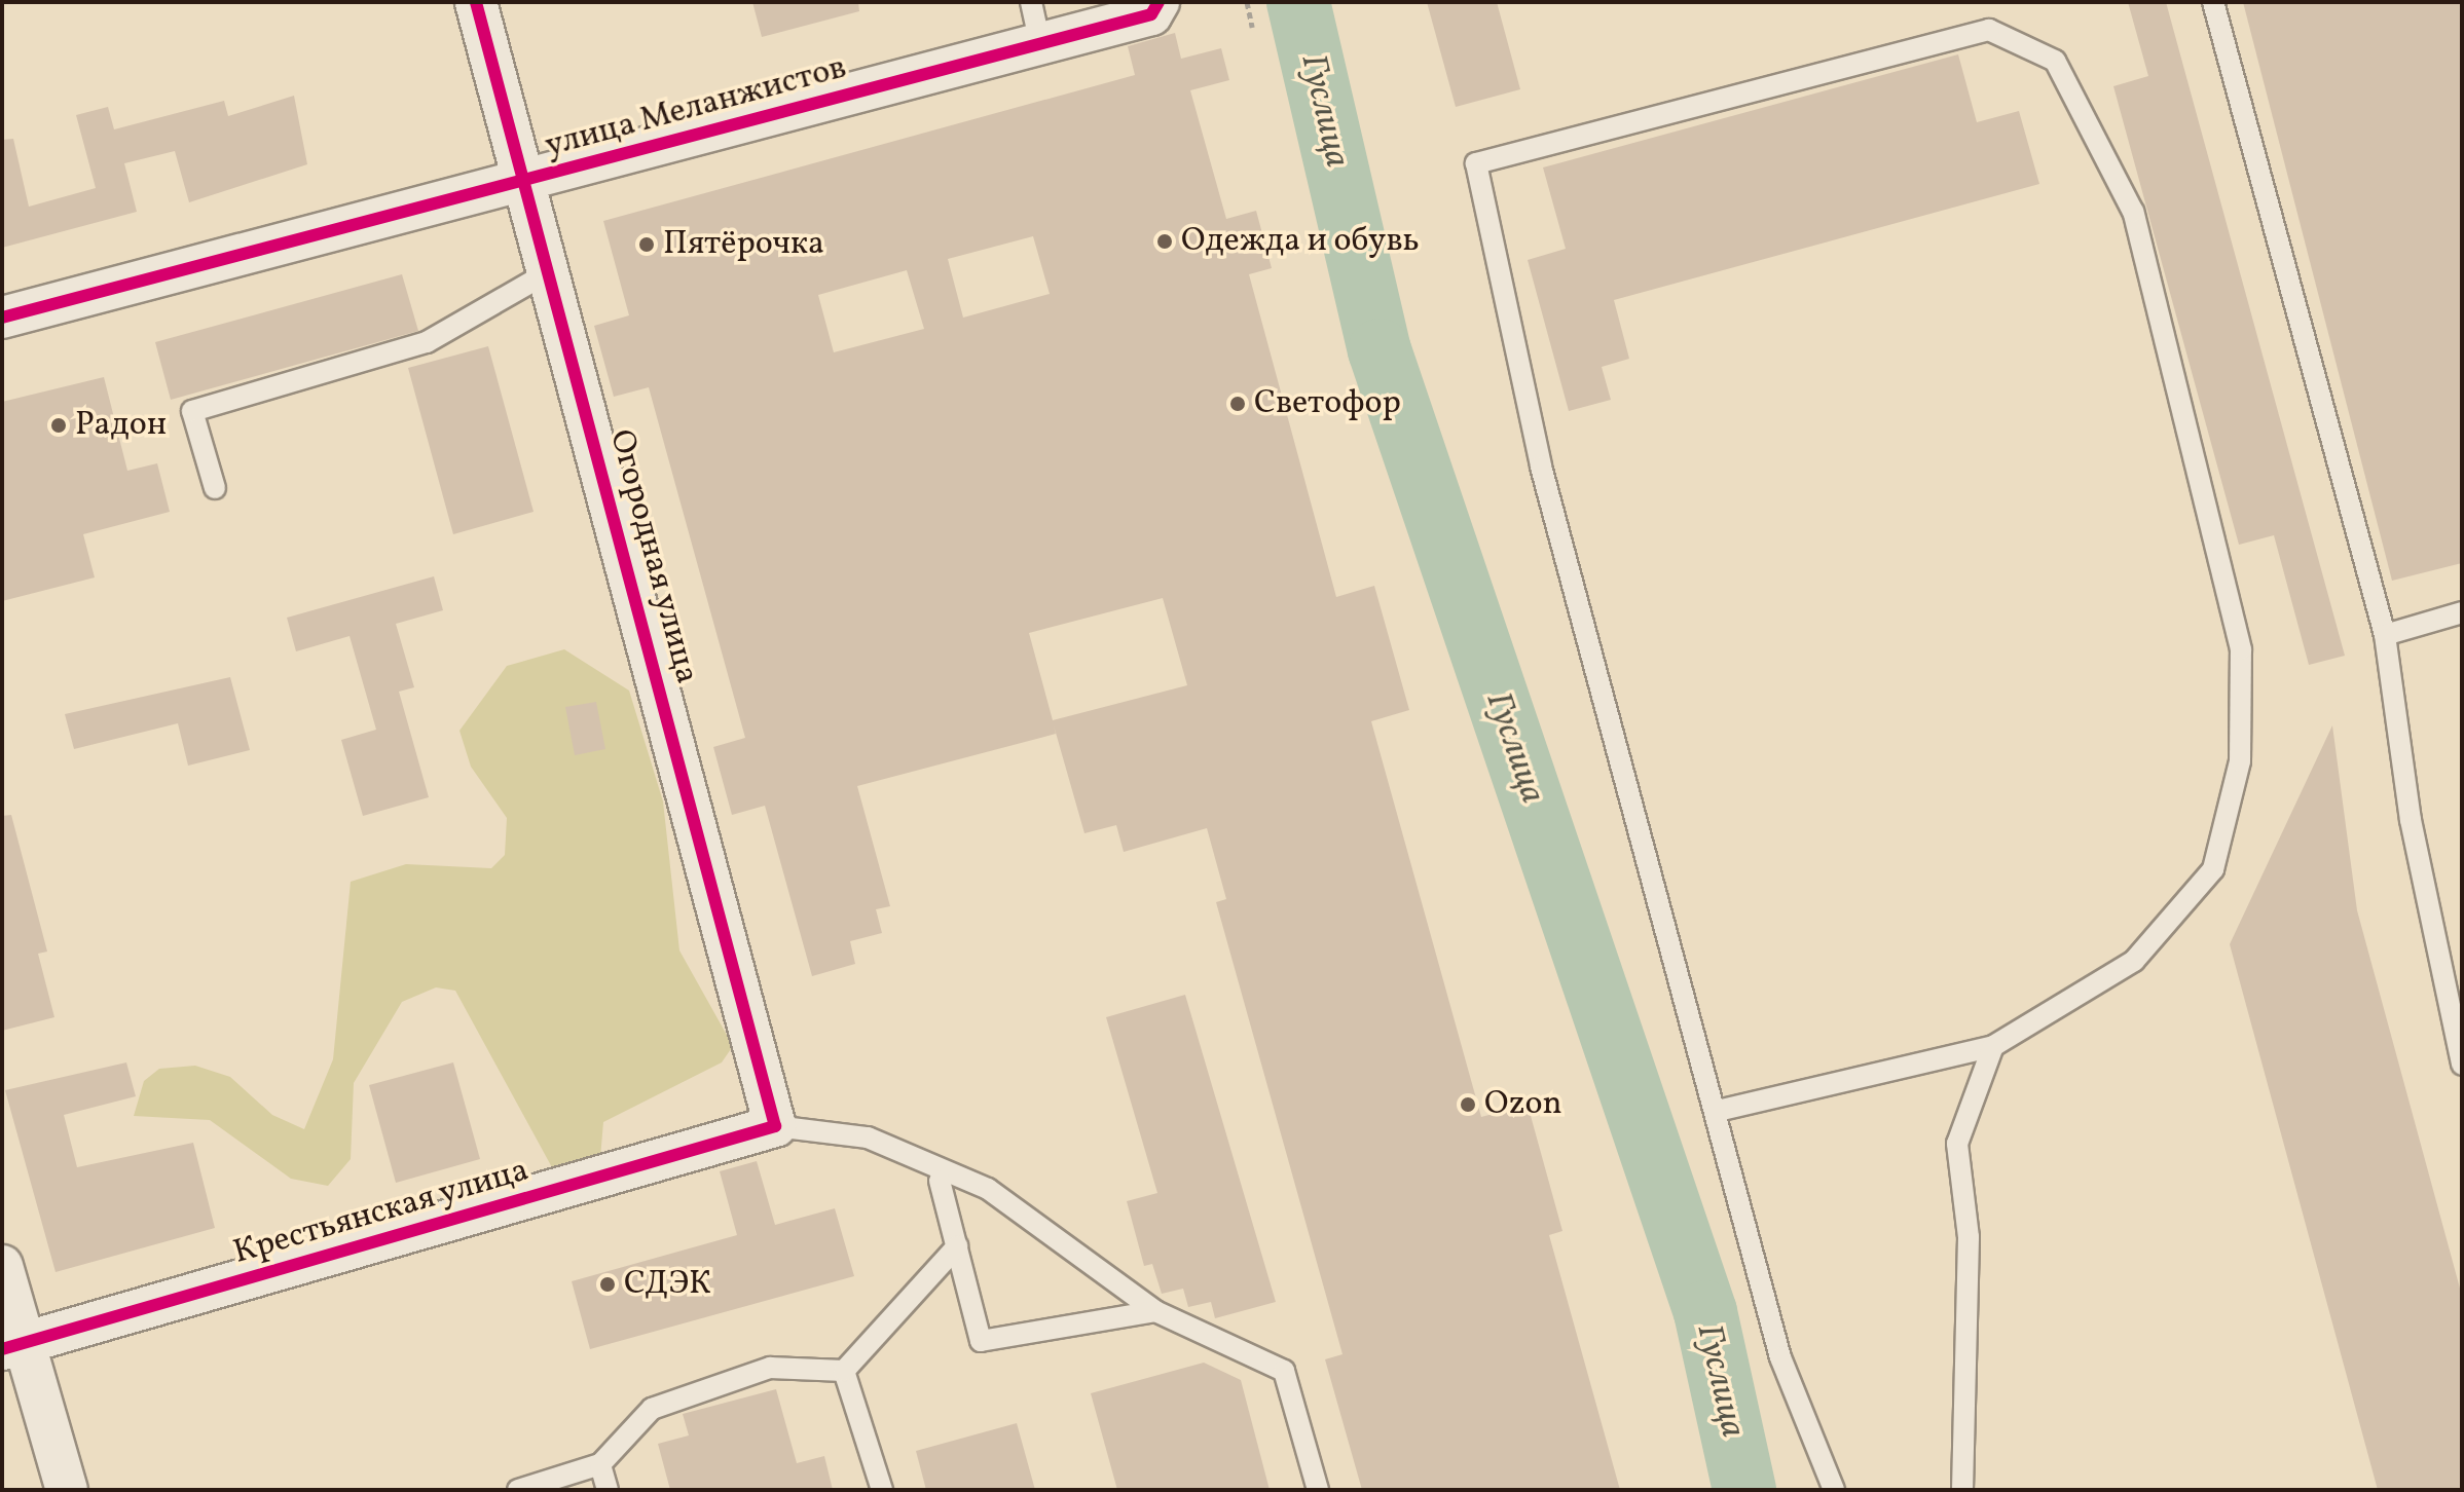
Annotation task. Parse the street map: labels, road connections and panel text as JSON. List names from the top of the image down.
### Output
{
  "streets": {
    "street": ["улица Меланжистов", "Огородная улица", "Крестьянская улица"]
  },
  "crossings": [
    ["улица Меланжистов", "Огородная улица"],
    ["Огородная улица", "Крестьянская улица"]
  ],
  "water": ["Гуслица"],
  "places": [
    "Одежда и обувь",
    "Пятёрочка",
    "Светофор",
    "Радон",
    "Ozon",
    "СДЭК"
  ]
}
